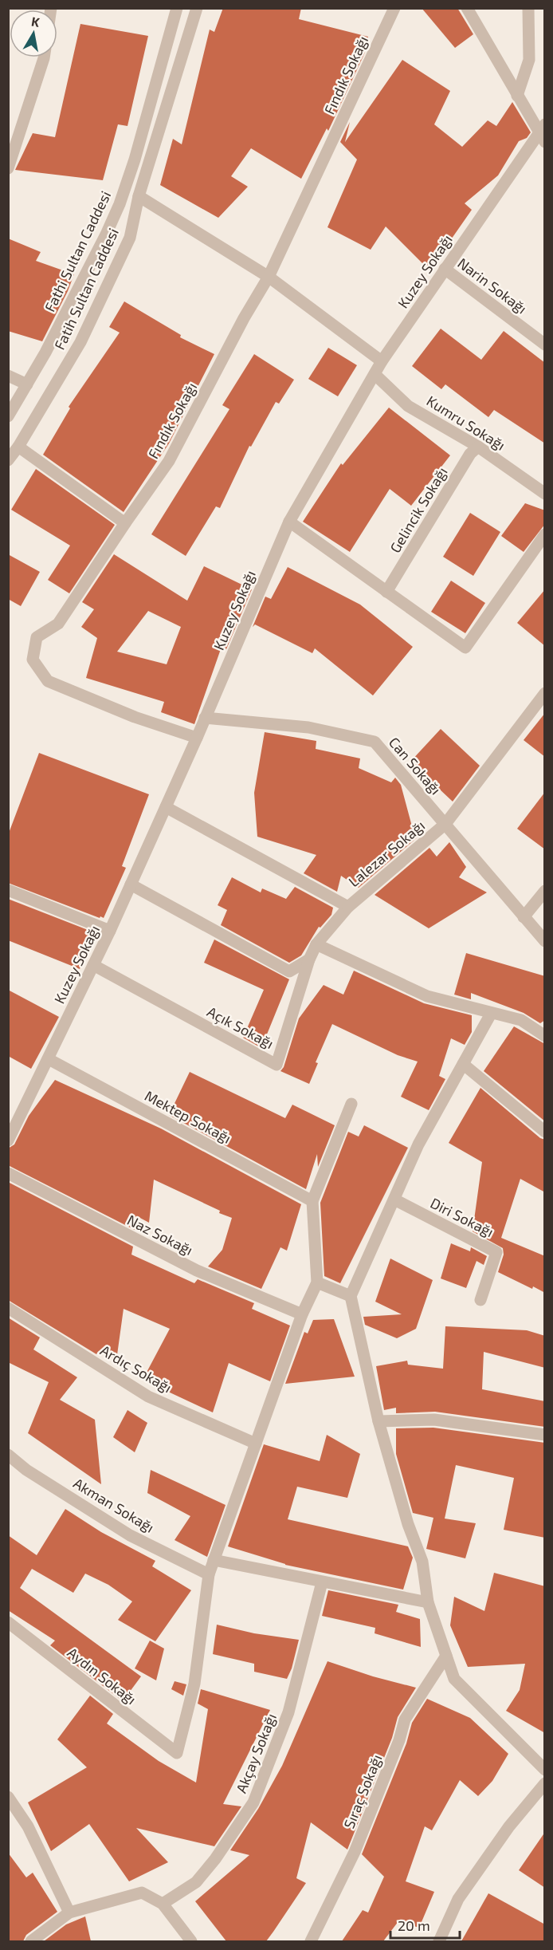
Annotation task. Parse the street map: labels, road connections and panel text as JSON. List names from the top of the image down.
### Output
{
  "streets": {
    "street": [
      "Fındık Sokağı",
      "Fathi Sultan Caddesi",
      "Kuzey Sokağı",
      "Narin Sokağı",
      "Fatih Sultan Caddesi",
      "Kumru Sokağı",
      "Gelincik Sokağı",
      "Can Sokağı",
      "Lalezar Sokağı",
      "Açık Sokağı",
      "Mektep Sokağı",
      "Diri Sokağı",
      "Naz Sokağı",
      "Ardıç Sokağı",
      "Akman Sokağı",
      "Aydın Sokağı",
      "Akçay Sokağı",
      "Sıraç Sokağı"
    ]
  },
  "crossings": [
    ["Fındık Sokağı", "Kuzey Sokağı"],
    ["Kuzey Sokağı", "Narin Sokağı"],
    ["Kuzey Sokağı", "Kumru Sokağı"],
    ["Kuzey Sokağı", "Can Sokağı"],
    ["Kuzey Sokağı", "Açık Sokağı"],
    ["Kuzey Sokağı", "Mektep Sokağı"],
    ["Kumru Sokağı", "Gelincik Sokağı"],
    ["Can Sokağı", "Lalezar Sokağı"],
    ["Lalezar Sokağı", "Açık Sokağı"],
    ["Akman Sokağı", "Aydın Sokağı"]
  ],
  "scale_bar": "20 m",
  "north": "top"
}
